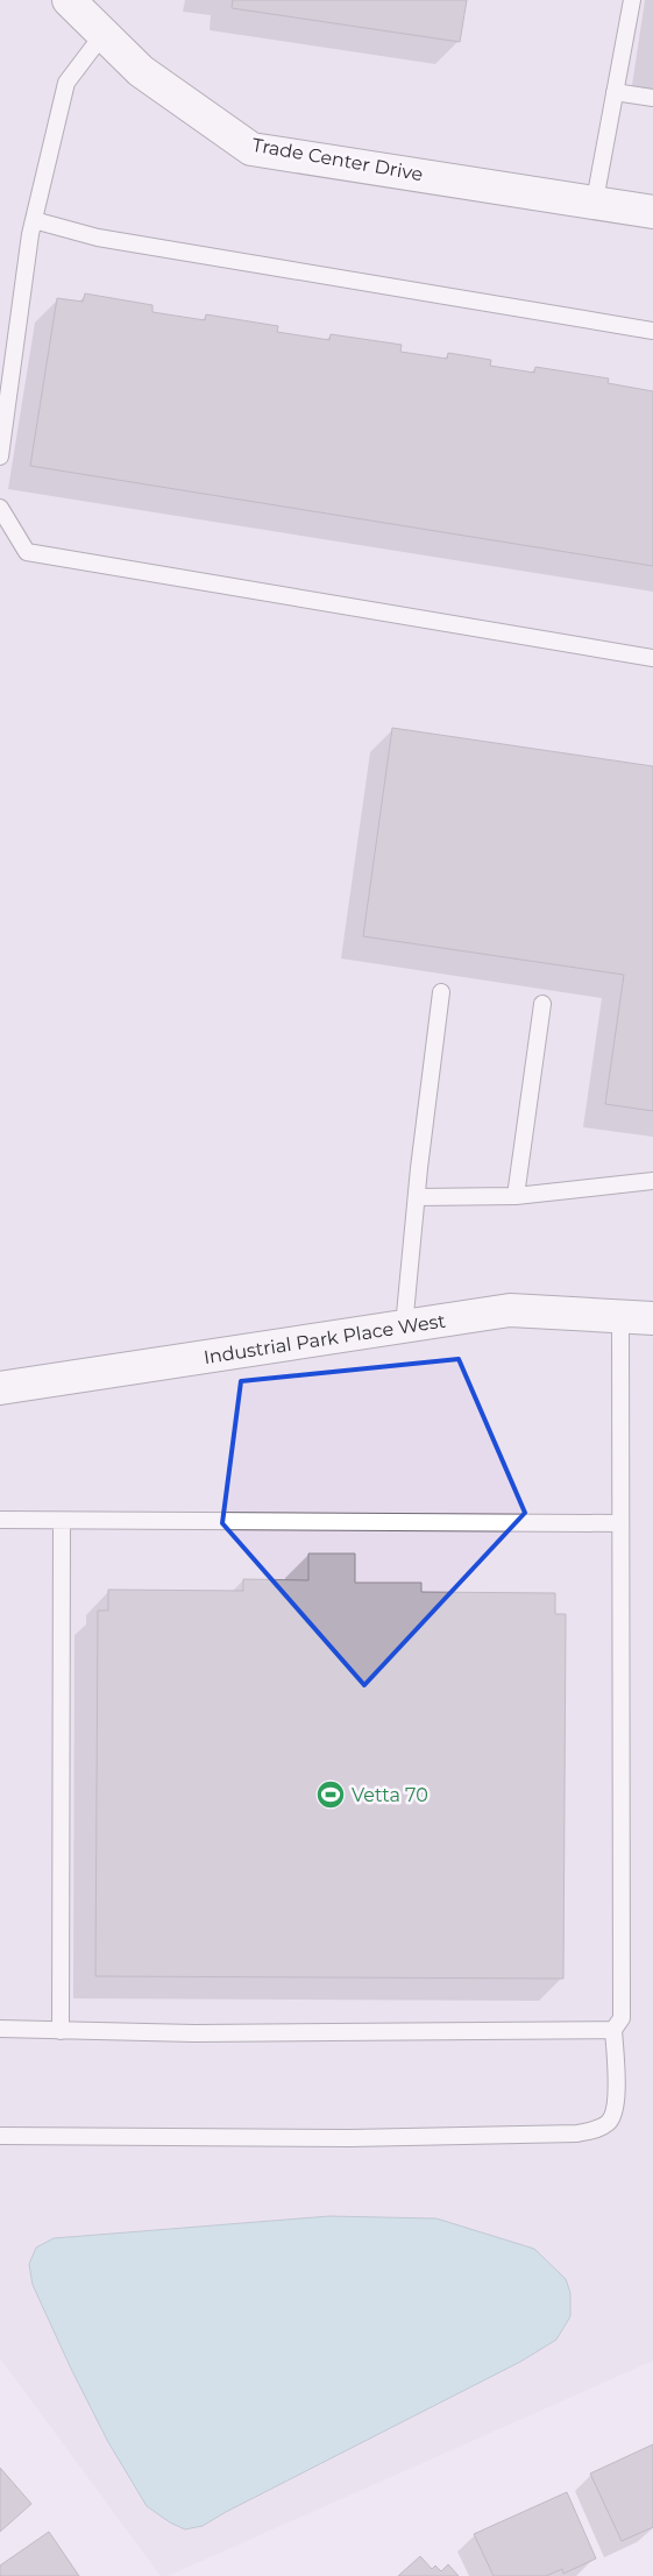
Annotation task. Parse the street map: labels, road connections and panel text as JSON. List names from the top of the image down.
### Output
{
  "streets": {
    "street": ["Trade Center Drive", "Industrial Park Place West"]
  },
  "places": {
    "sports": ["Vetta 70"]
  }
}
